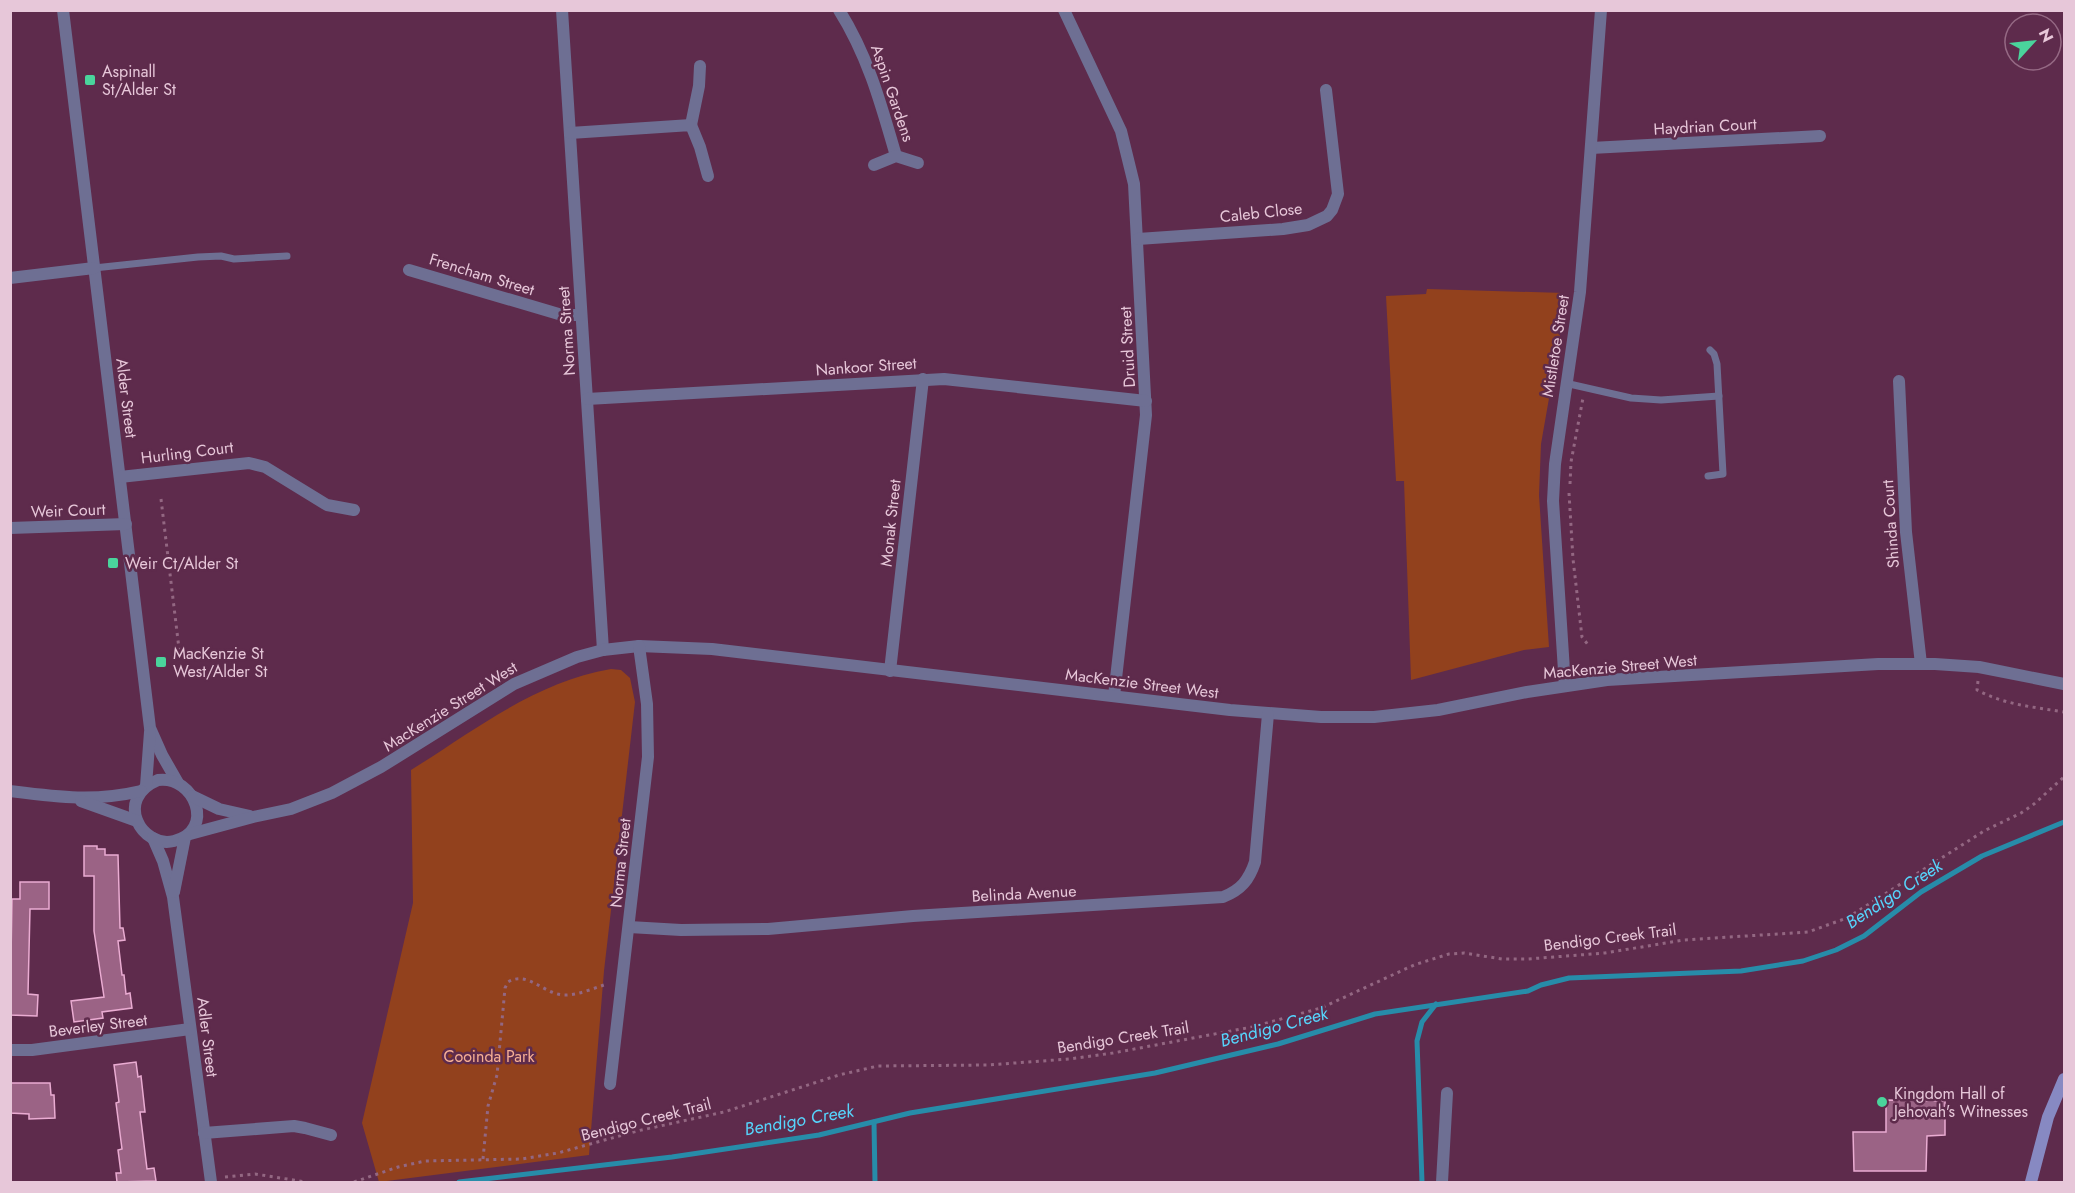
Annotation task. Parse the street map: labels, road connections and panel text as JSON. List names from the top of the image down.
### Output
{
  "streets": {
    "street": [
      "Aspin Gardens",
      "Haydrian Court",
      "Caleb Close",
      "Frencham Street",
      "Norma Street",
      "Mistletoe Street",
      "Druid Street",
      "Nankoor Street",
      "Alder Street",
      "Hurling Court",
      "Weir Court",
      "Monak Street",
      "Shinda Court",
      "MacKenzie Street West",
      "Belinda Avenue",
      "Beverley Street",
      "Adler Street"
    ],
    "path": ["Bendigo Creek Trail"]
  },
  "crossings": [
    ["Haydrian Court", "Mistletoe Street"],
    ["Caleb Close", "Druid Street"],
    ["Frencham Street", "Norma Street"],
    ["Norma Street", "Nankoor Street"],
    ["Norma Street", "MacKenzie Street West"],
    ["Norma Street", "Belinda Avenue"],
    ["Mistletoe Street", "MacKenzie Street West"],
    ["Druid Street", "Nankoor Street"],
    ["Druid Street", "MacKenzie Street West"],
    ["Nankoor Street", "Monak Street"],
    ["Alder Street", "Hurling Court"],
    ["Alder Street", "Weir Court"],
    ["Alder Street", "MacKenzie Street West"],
    ["Alder Street", "Adler Street"],
    ["Monak Street", "MacKenzie Street West"],
    ["Shinda Court", "MacKenzie Street West"],
    ["MacKenzie Street West", "Belinda Avenue"],
    ["MacKenzie Street West", "Adler Street"],
    ["Beverley Street", "Adler Street"]
  ],
  "water": ["Bendigo Creek"],
  "parks": ["Cooinda Park"],
  "places": {
    "transit": ["Aspinall St/Alder St", "Weir Ct/Alder St", "MacKenzie St West/Alder St"],
    "other": ["Kingdom Hall of Jehovah's Witnesses"]
  },
  "north": "top right"
}
